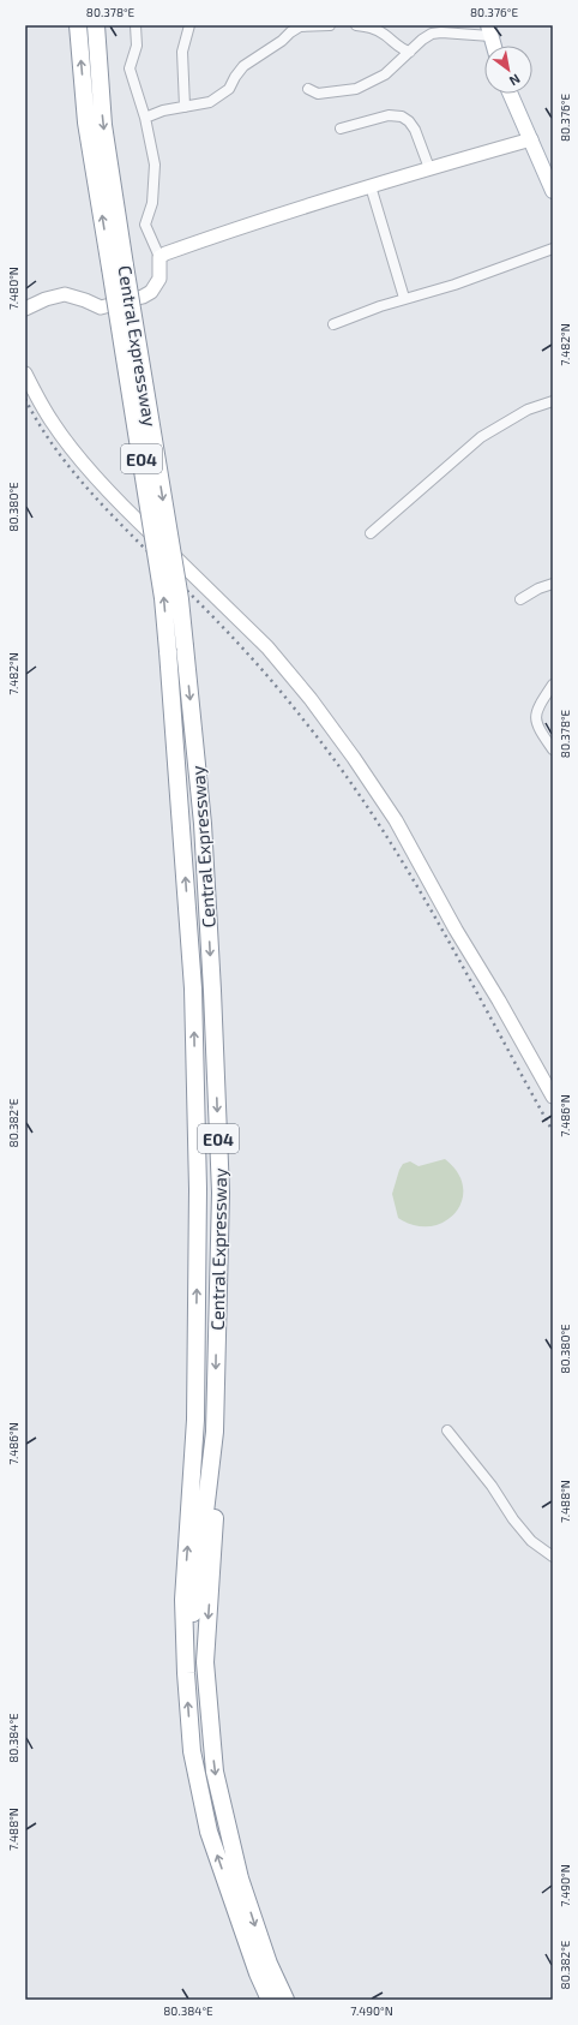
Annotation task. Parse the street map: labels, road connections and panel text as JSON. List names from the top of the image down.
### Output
{
  "streets": {
    "highway": ["Central Expressway", "E04"]
  },
  "north": "bottom right",
  "coordinates": [
    "80.378°E",
    "80.376°E",
    "7.480°N",
    "7.482°N",
    "80.380°E",
    "7.486°N",
    "80.382°E",
    "7.488°N",
    "80.384°E",
    "7.490°N"
  ]
}
